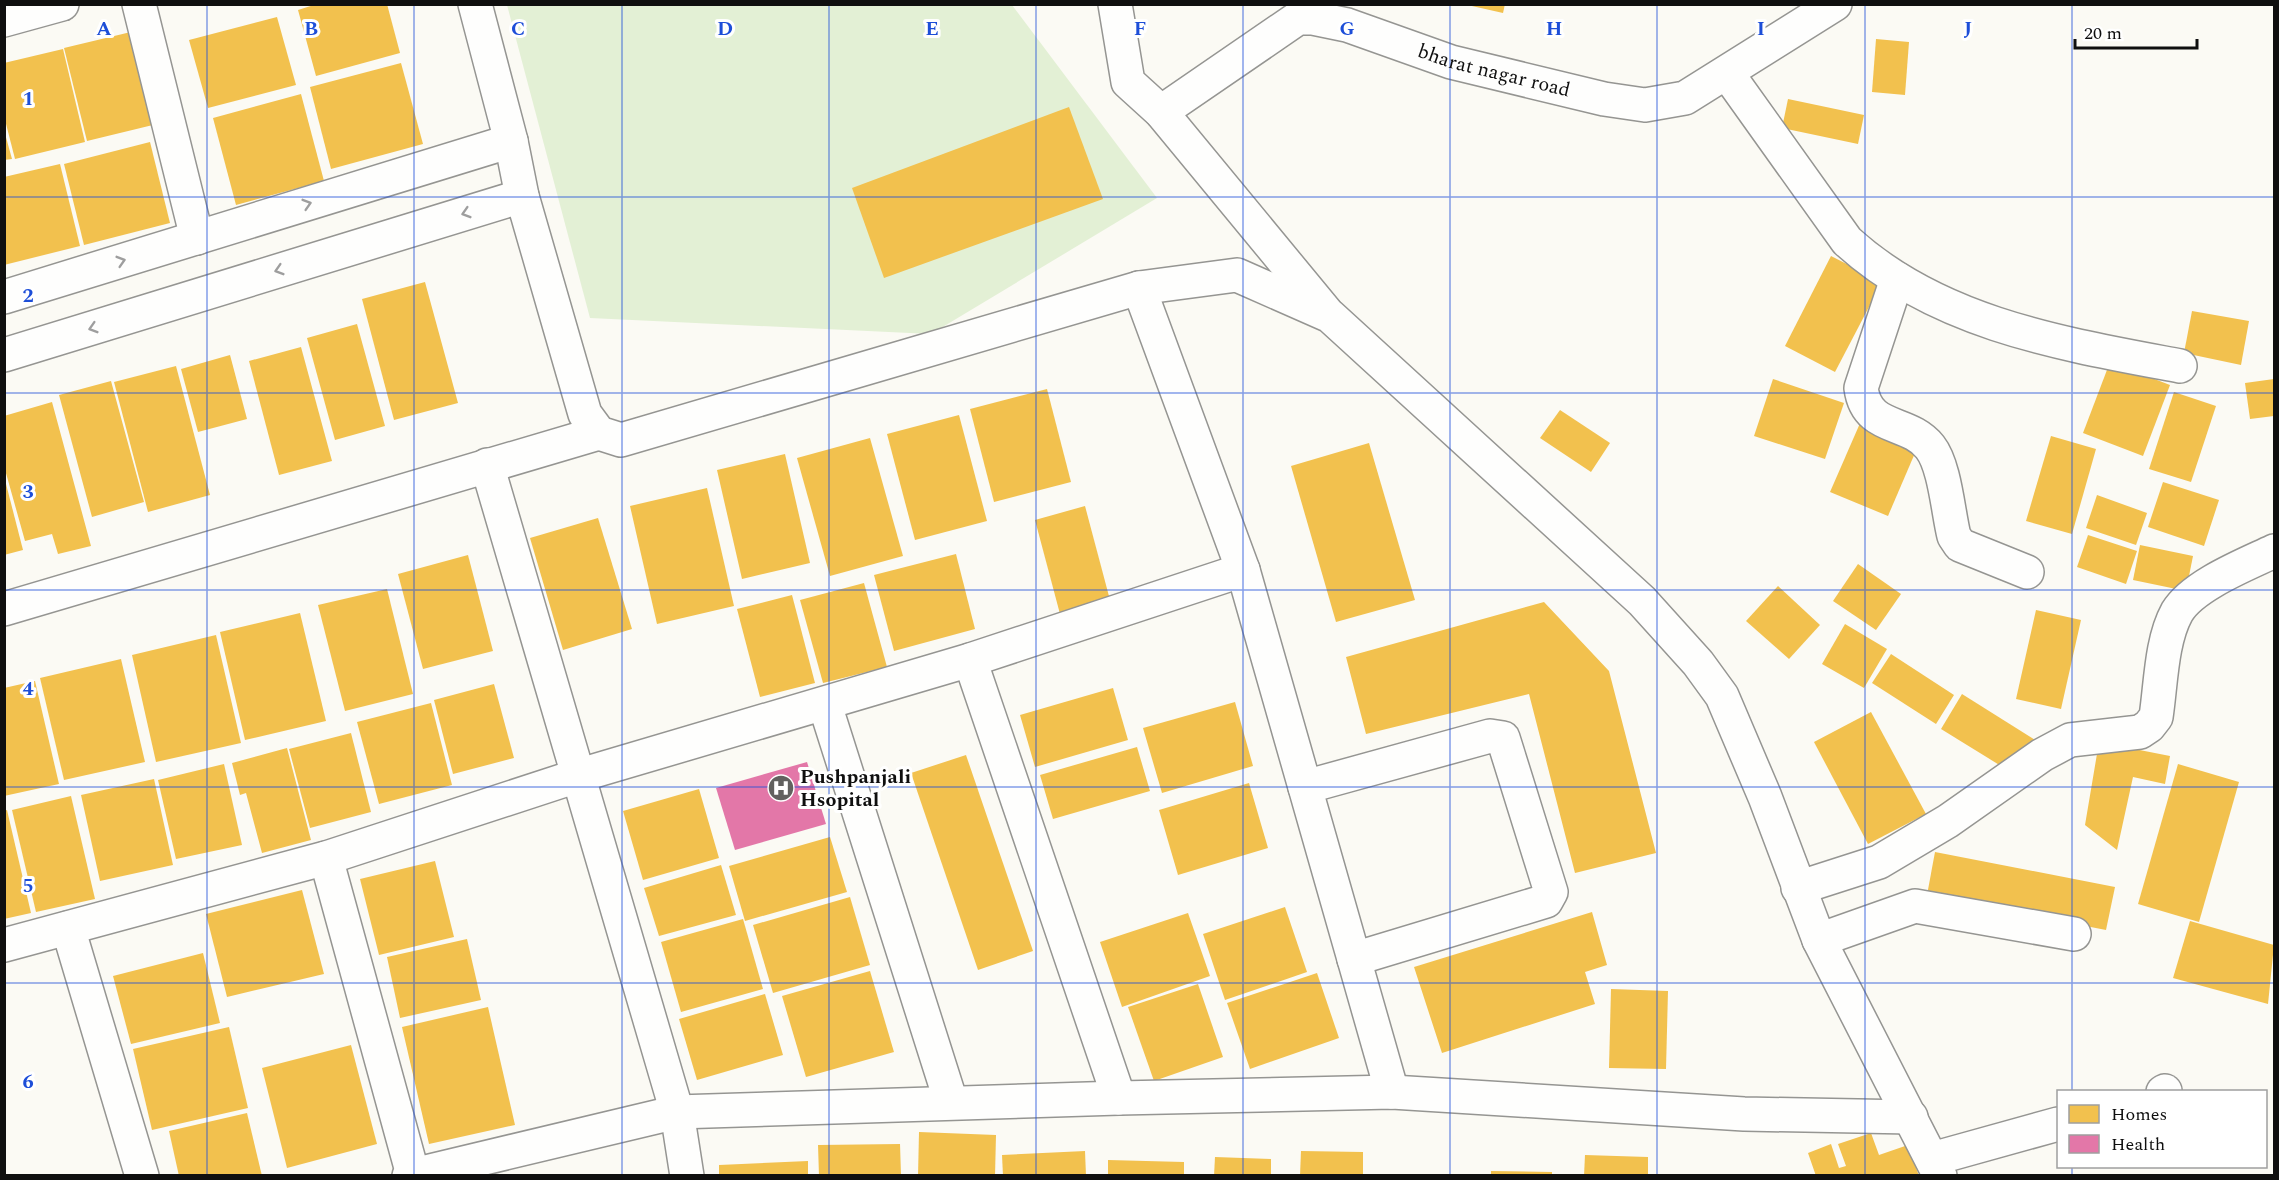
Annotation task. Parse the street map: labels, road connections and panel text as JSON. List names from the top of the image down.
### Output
{
  "streets": {
    "street": ["bharat nagar road"]
  },
  "places": {
    "hospital": ["Pushpanjali Hsopital"]
  },
  "legend": ["Homes", "Health"],
  "scale_bar": "20 m",
  "grid": {
    "columns": [
      "A",
      "B",
      "C",
      "D",
      "E",
      "F",
      "G",
      "H",
      "I",
      "J"
    ],
    "rows": [
      "1",
      "2",
      "3",
      "4",
      "5",
      "6"
    ]
  }
}
